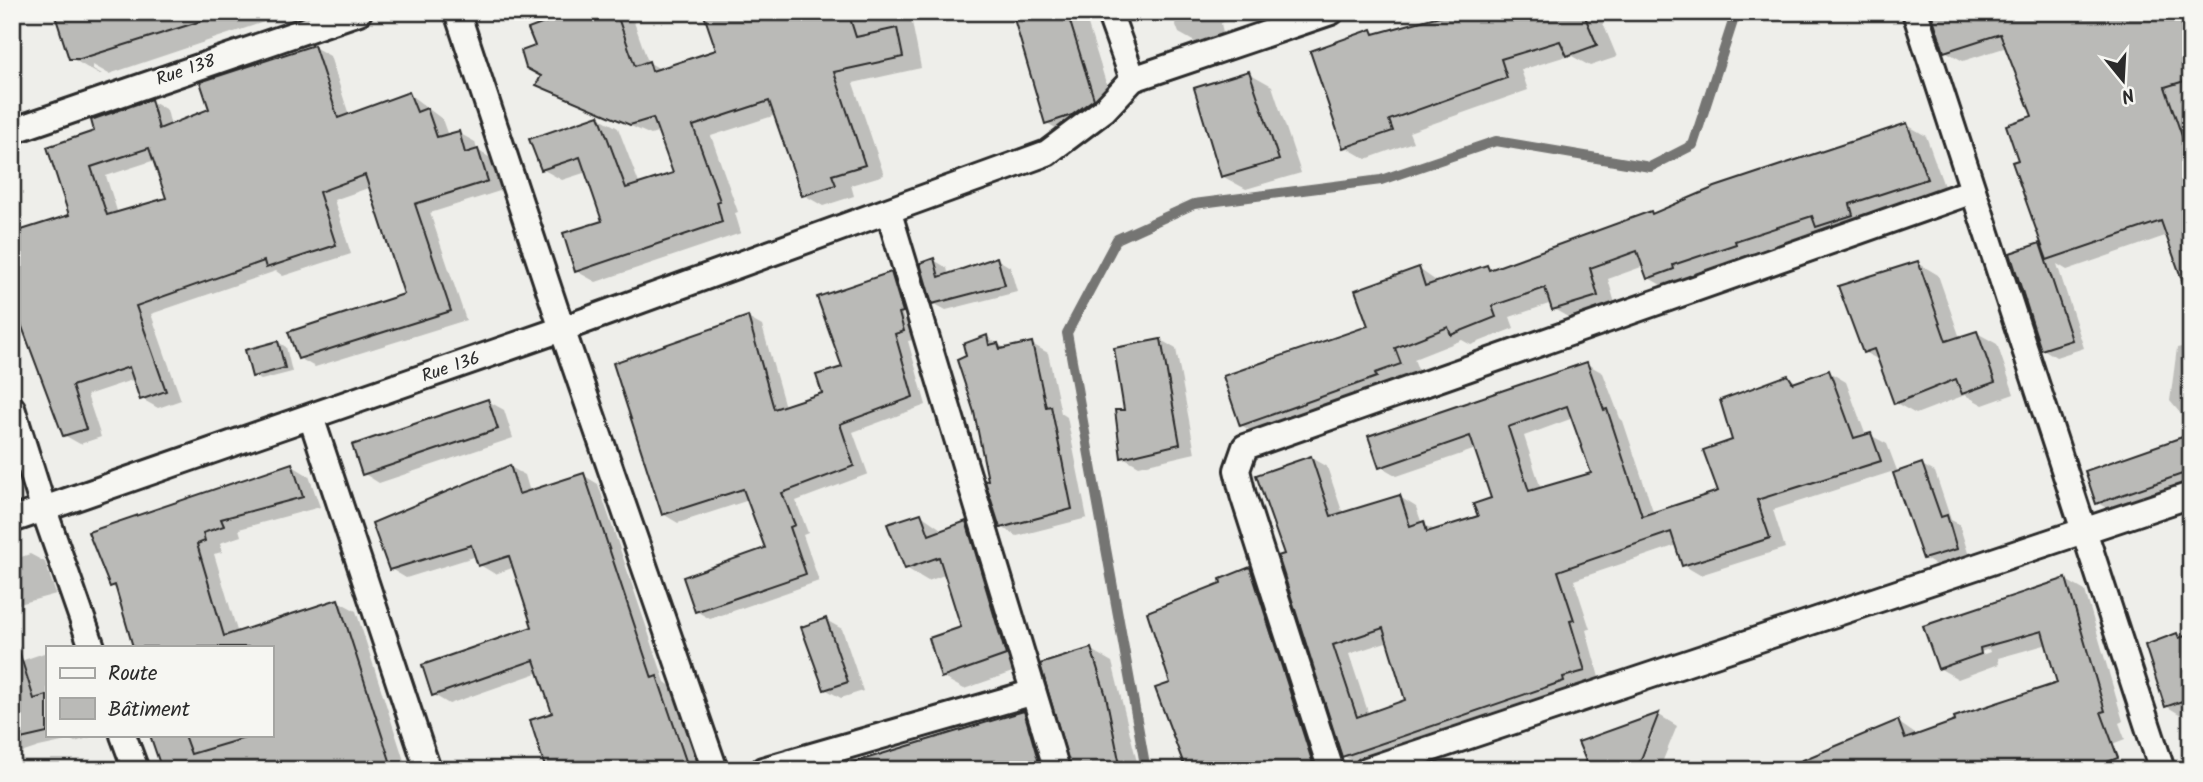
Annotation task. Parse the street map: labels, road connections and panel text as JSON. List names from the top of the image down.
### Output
{
  "streets": {
    "street": ["Rue 138", "Rue 136"]
  },
  "legend": ["Route", "Bâtiment"],
  "north": "bottom"
}
